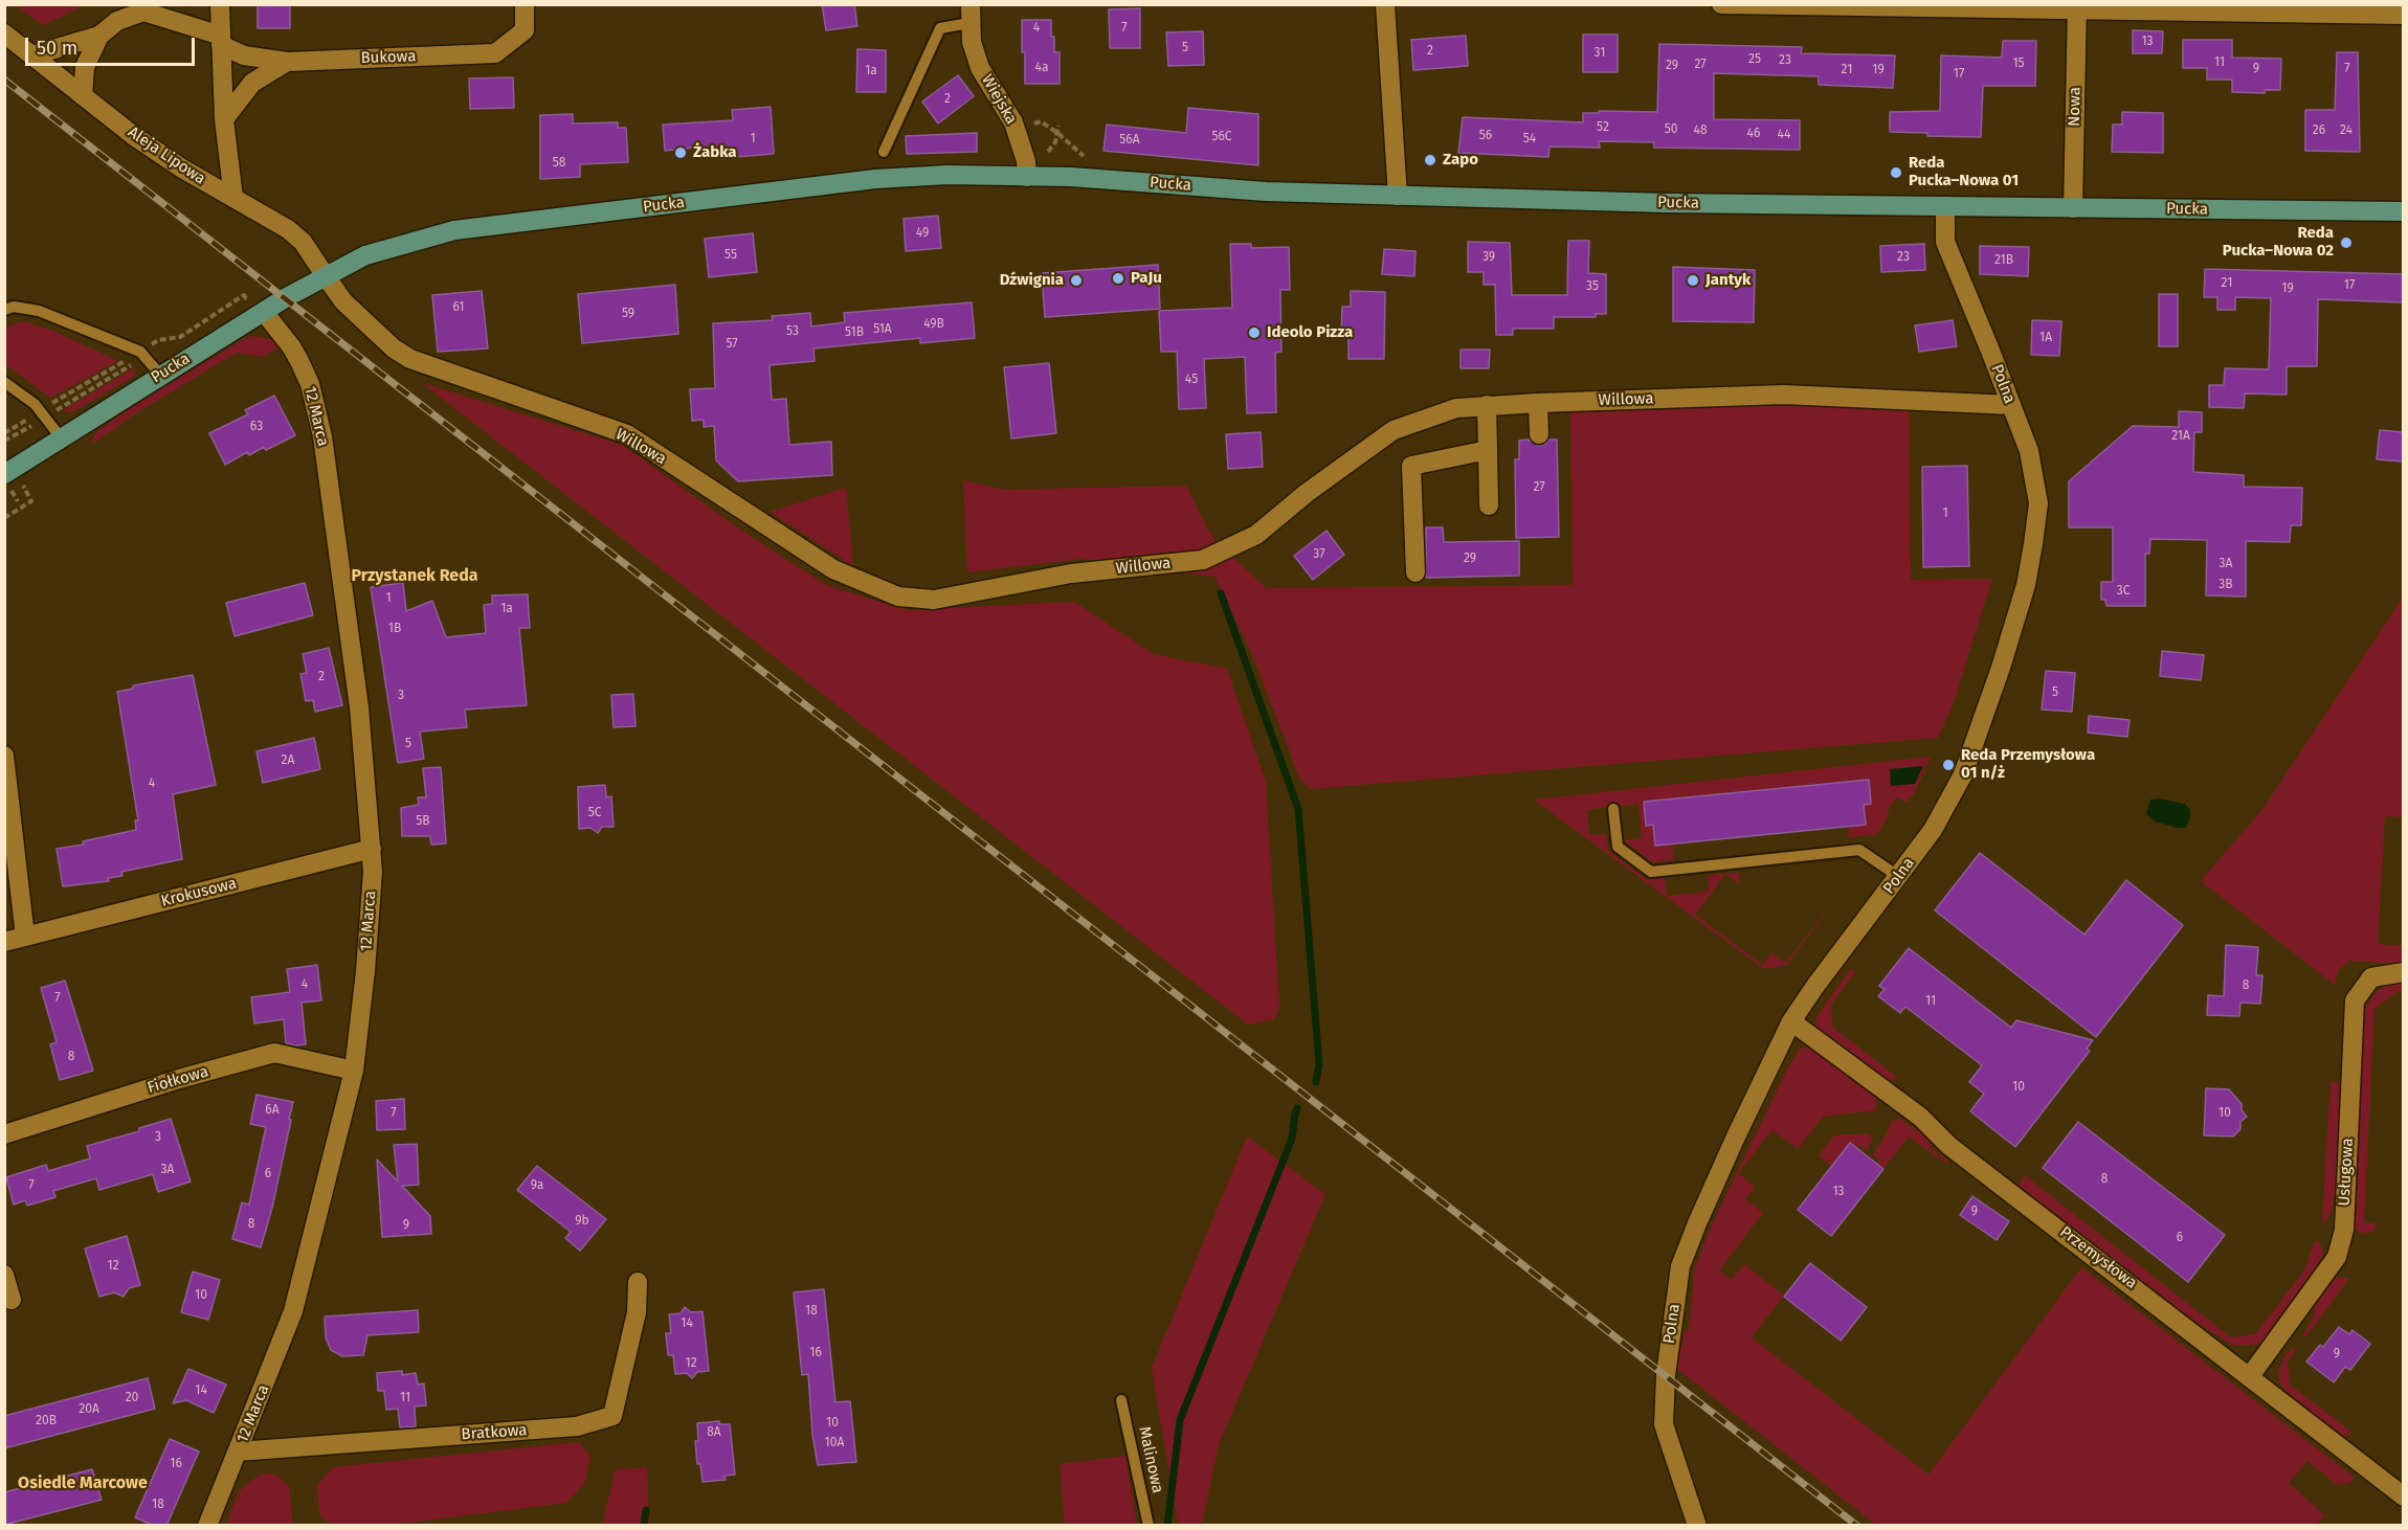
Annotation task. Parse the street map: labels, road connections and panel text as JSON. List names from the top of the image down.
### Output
{
  "streets": {
    "main road": ["Pucka"],
    "street": [
      "Bukowa",
      "Wiejska",
      "Nowa",
      "Aleja Lipowa",
      "Polna",
      "Willowa",
      "12 Marca",
      "Krokusowa",
      "Fiołkowa",
      "Usługowa",
      "Przemysłowa",
      "Bratkowa"
    ],
    "lane": ["Malinowa"]
  },
  "crossings": [
    ["Wiejska", "Pucka"],
    ["Nowa", "Pucka"],
    ["Aleja Lipowa", "Pucka"],
    ["Aleja Lipowa", "Willowa"],
    ["Pucka", "Polna"],
    ["Pucka", "Willowa"],
    ["Pucka", "12 Marca"],
    ["Polna", "Willowa"],
    ["Polna", "Przemysłowa"],
    ["12 Marca", "Krokusowa"],
    ["12 Marca", "Fiołkowa"],
    ["12 Marca", "Bratkowa"],
    ["Usługowa", "Przemysłowa"]
  ],
  "districts": ["Przystanek Reda", "Osiedle Marcowe"],
  "places": [
    "Żabka",
    "Zapo",
    "Reda Pucka–Nowa 01",
    "Reda Pucka–Nowa 02",
    "PaJu",
    "Dźwignia",
    "Jantyk",
    "Ideolo Pizza",
    "Reda Przemysłowa 01 n/ż"
  ],
  "house_numbers": [
    "4",
    "7",
    "13",
    "5",
    "2",
    "31",
    "25",
    "23",
    "11",
    "15",
    "27",
    "29",
    "4a",
    "9",
    "7",
    "21",
    "19",
    "1a",
    "17",
    "2",
    "52",
    "50",
    "48",
    "26",
    "24",
    "46",
    "44",
    "56",
    "56C",
    "1",
    "54",
    "56A",
    "58",
    "49",
    "55",
    "39",
    "23",
    "21B",
    "21",
    "17",
    "35",
    "19",
    "61",
    "59",
    "49B",
    "51A",
    "53",
    "51B",
    "1A",
    "57",
    "45",
    "63",
    "21A",
    "27",
    "1",
    "37",
    "29",
    "3A",
    "3B",
    "3C",
    "1",
    "1a",
    "1B",
    "2",
    "5",
    "3",
    "5",
    "2A",
    "4",
    "5C",
    "5B",
    "4",
    "8",
    "7",
    "11",
    "8",
    "10",
    "6A",
    "7",
    "10",
    "3",
    "3A",
    "6",
    "8",
    "7",
    "9a",
    "13",
    "9",
    "9b",
    "8",
    "9",
    "6",
    "12",
    "10",
    "18",
    "14",
    "16",
    "9",
    "12",
    "14",
    "20",
    "11",
    "20A",
    "20B",
    "10",
    "8A",
    "10A",
    "16",
    "18"
  ],
  "scale_bar": "50 m"
}
